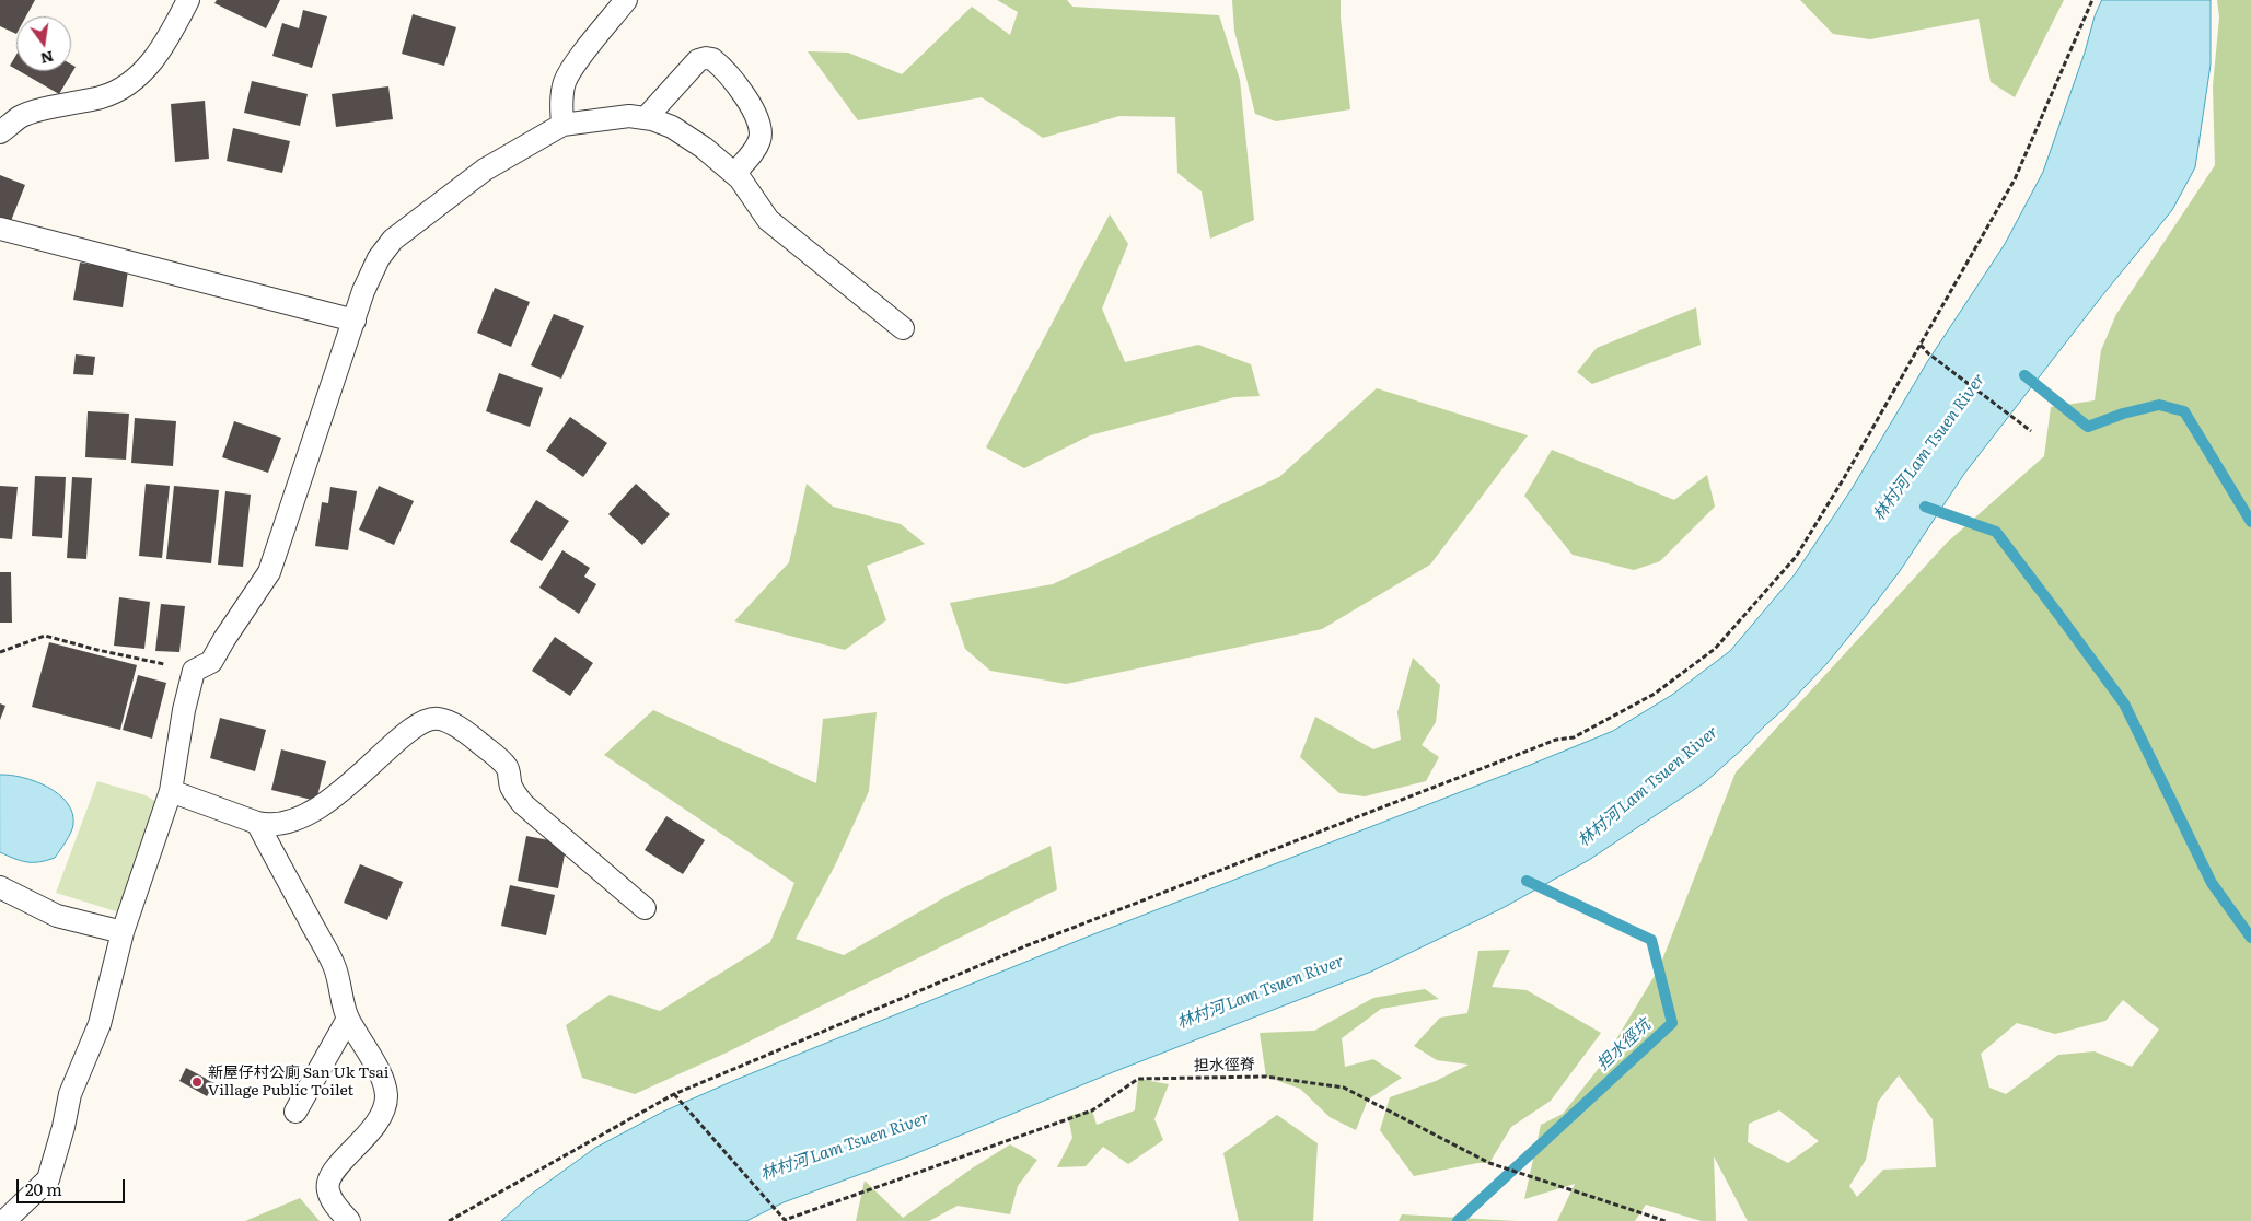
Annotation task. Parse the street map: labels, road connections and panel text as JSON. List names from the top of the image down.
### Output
{
  "streets": {
    "path": ["担水徑脊"]
  },
  "water": ["林村河 Lam Tsuen River", "担水徑坑"],
  "places": ["新屋仔村公廁 San Uk Tsai Village Public Toilet"],
  "scale_bar": "20 m",
  "north": "bottom"
}
